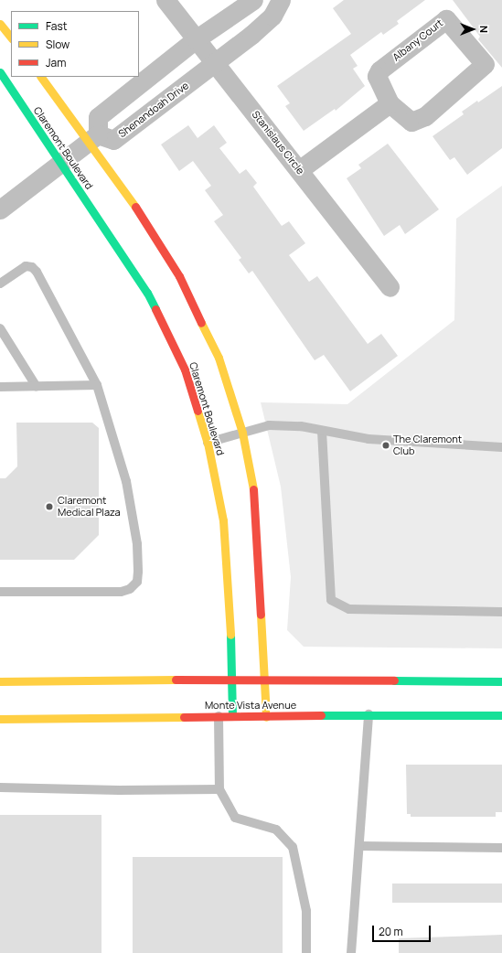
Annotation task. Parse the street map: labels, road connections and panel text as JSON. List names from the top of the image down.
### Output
{
  "streets": {
    "main road": ["Claremont Boulevard", "Monte Vista Avenue"],
    "street": ["Albany Court", "Shenandoah Drive", "Stanislaus Circle"]
  },
  "crossings": [
    ["Shenandoah Drive", "Stanislaus Circle"],
    ["Claremont Boulevard", "Monte Vista Avenue"]
  ],
  "places": ["The Claremont Club", "Claremont Medical Plaza"],
  "legend": ["Fast", "Slow", "Jam"],
  "scale_bar": "20 m",
  "north": "right"
}
